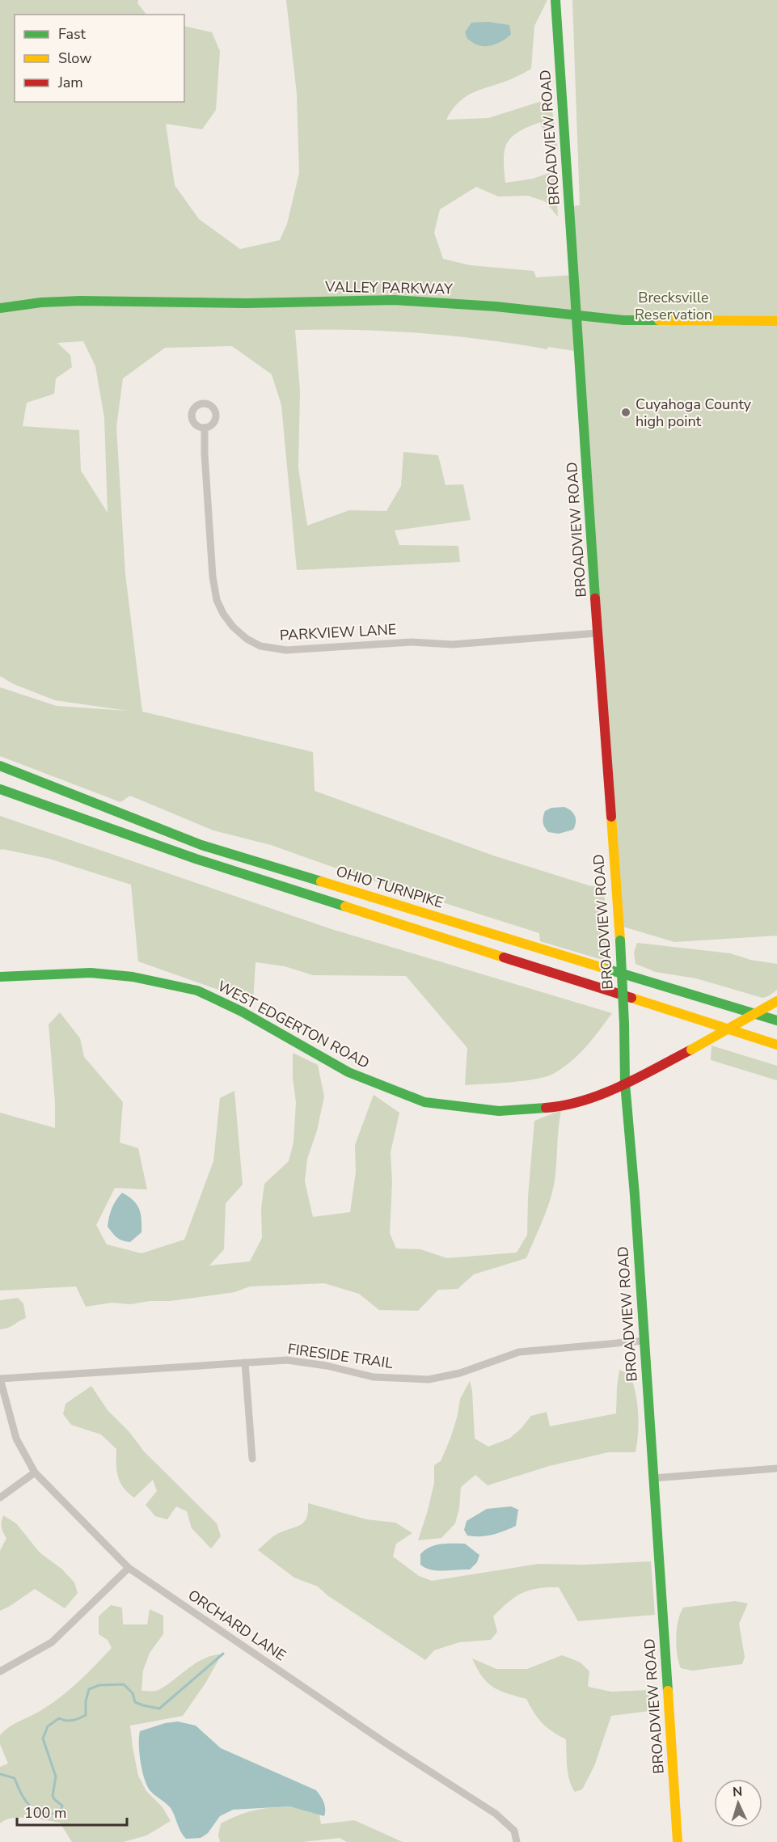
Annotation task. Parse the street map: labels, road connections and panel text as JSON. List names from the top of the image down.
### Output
{
  "streets": {
    "main road": [
      "BROADVIEW ROAD",
      "VALLEY PARKWAY",
      "OHIO TURNPIKE",
      "WEST EDGERTON ROAD"
    ],
    "street": ["PARKVIEW LANE", "FIRESIDE TRAIL", "ORCHARD LANE"]
  },
  "crossings": [
    ["BROADVIEW ROAD", "VALLEY PARKWAY"],
    ["BROADVIEW ROAD", "PARKVIEW LANE"],
    ["BROADVIEW ROAD", "WEST EDGERTON ROAD"],
    ["BROADVIEW ROAD", "FIRESIDE TRAIL"],
    ["FIRESIDE TRAIL", "ORCHARD LANE"]
  ],
  "parks": ["Brecksville Reservation"],
  "places": ["Cuyahoga County high point"],
  "legend": ["Fast", "Slow", "Jam"],
  "scale_bar": "100 m",
  "north": "top"
}
